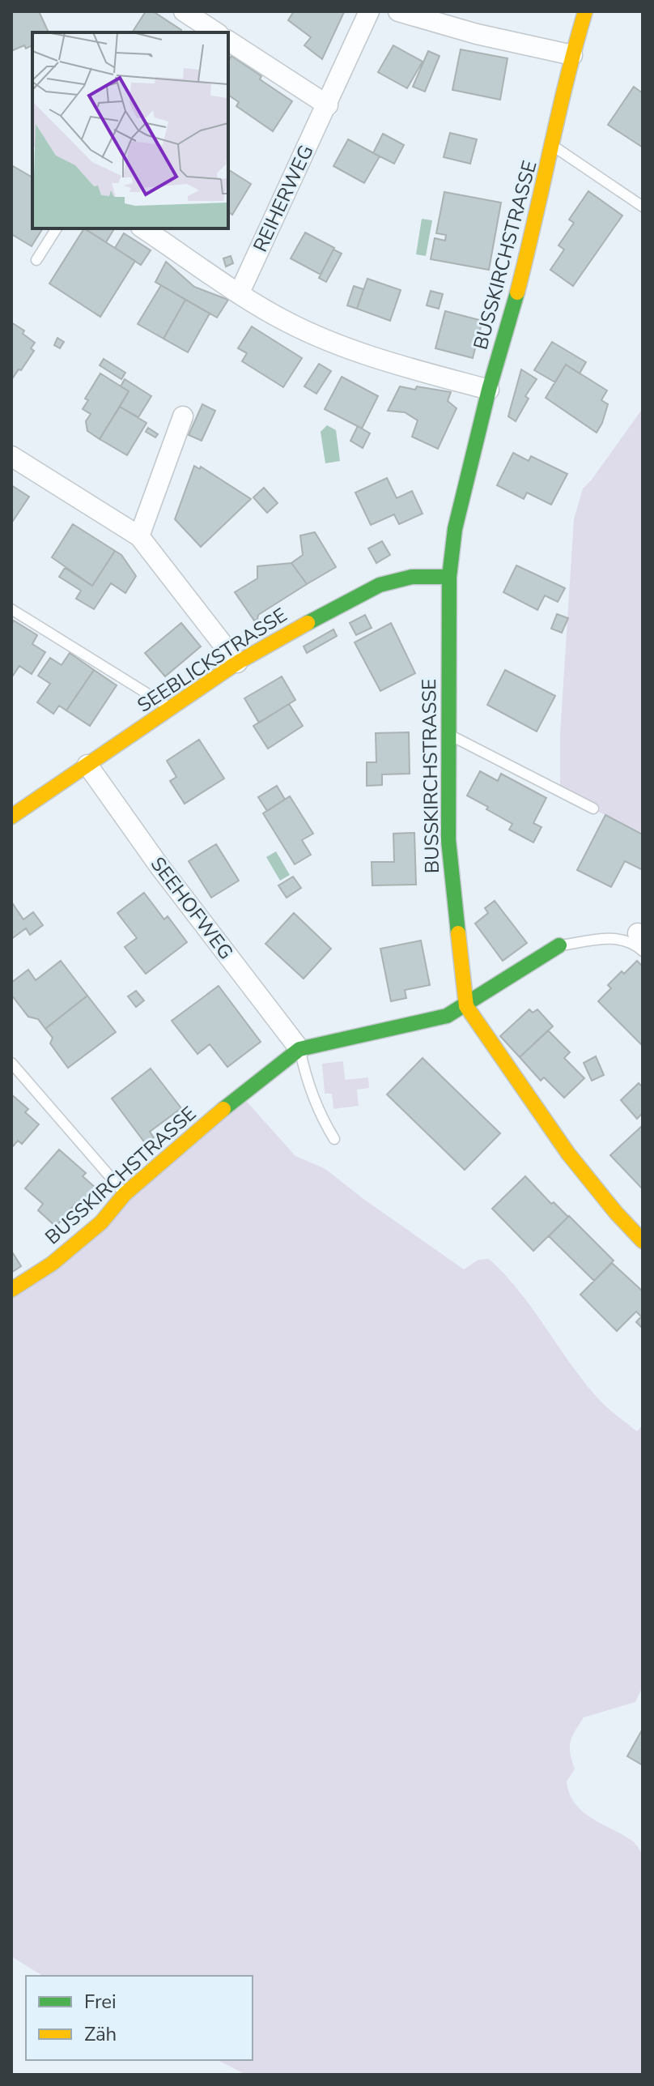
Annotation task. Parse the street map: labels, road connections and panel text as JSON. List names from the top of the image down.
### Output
{
  "streets": {
    "street": [
      "REIHERWEG",
      "BUSSKIRCHSTRASSE",
      "SEEBLICKSTRASSE",
      "SEEHOFWEG"
    ]
  },
  "crossings": [
    ["BUSSKIRCHSTRASSE", "SEEBLICKSTRASSE"],
    ["BUSSKIRCHSTRASSE", "SEEHOFWEG"],
    ["SEEBLICKSTRASSE", "SEEHOFWEG"]
  ],
  "legend": ["Frei", "Zäh"]
}
